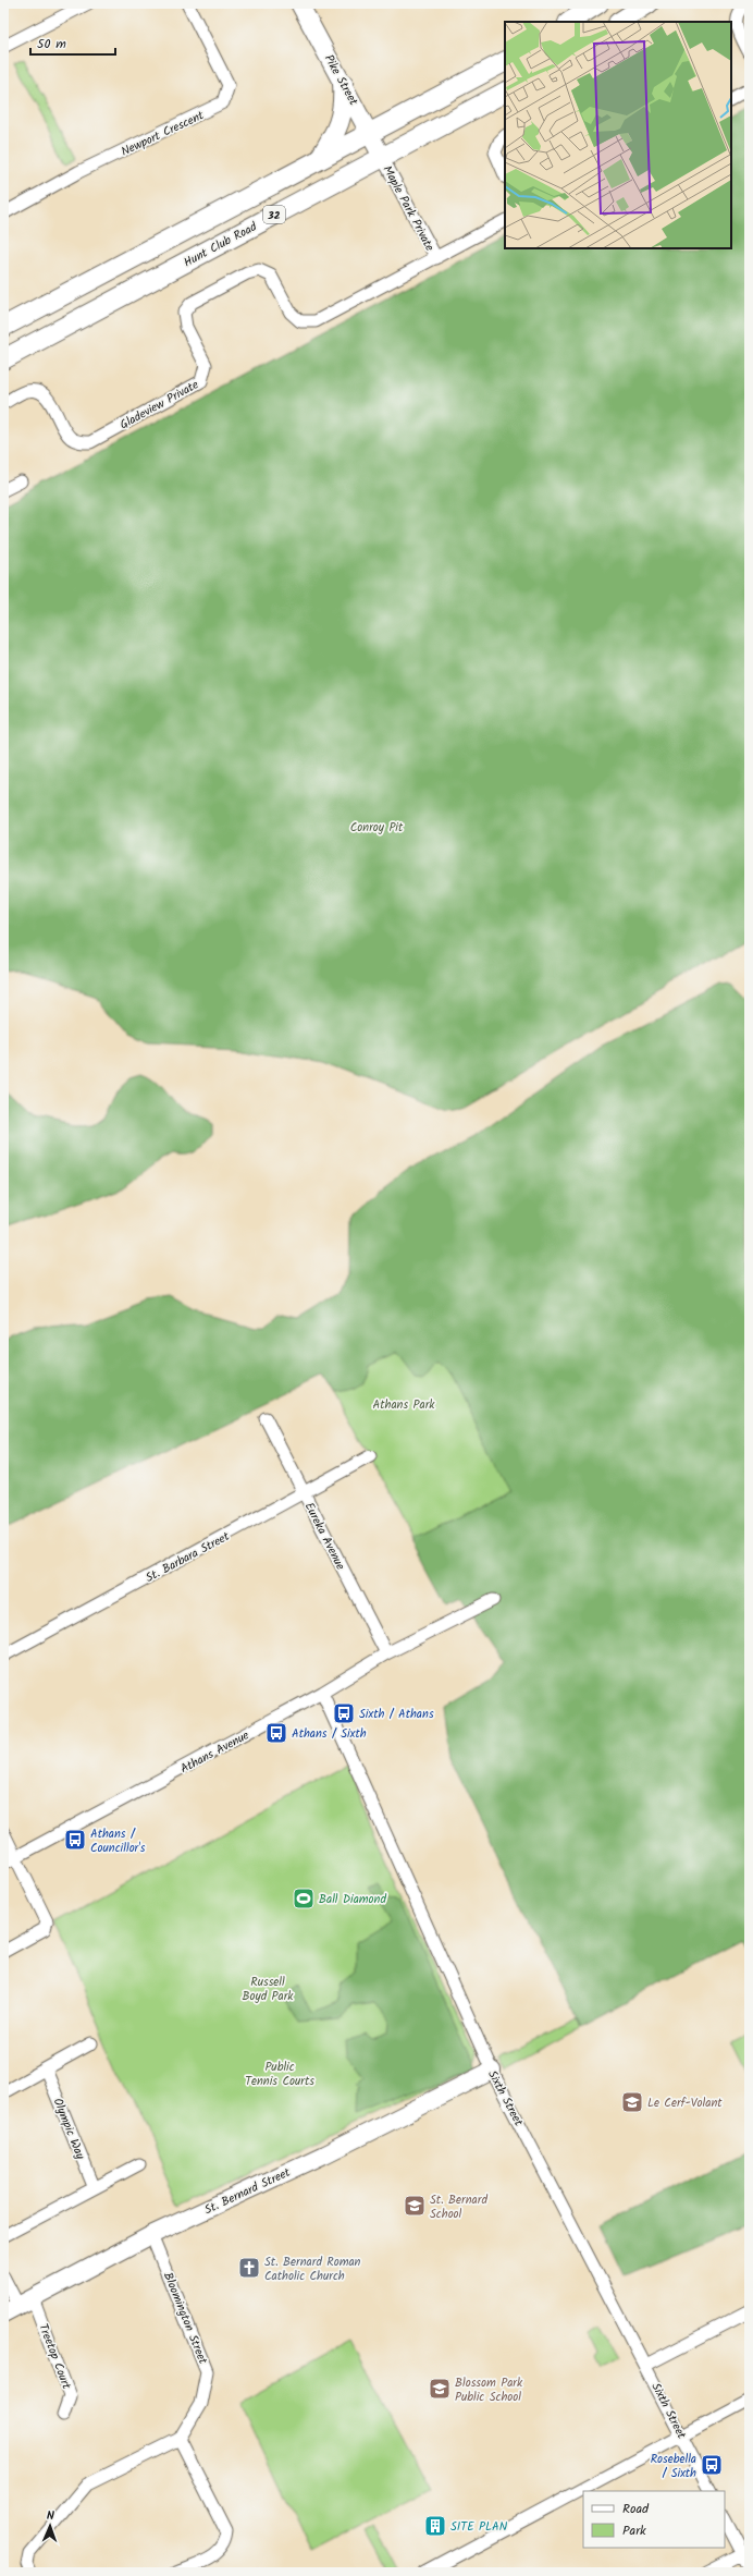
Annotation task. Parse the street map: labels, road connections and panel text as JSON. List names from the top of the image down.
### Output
{
  "streets": {
    "main road": ["32", "Hunt Club Road"],
    "street": [
      "Pike Street",
      "Newport Crescent",
      "Maple Park Private",
      "Gladeview Private",
      "Eureka Avenue",
      "St. Barbara Street",
      "Athans Avenue",
      "Sixth Street",
      "Olympic Way",
      "St. Bernard Street",
      "Bloomington Street",
      "Treetop Court"
    ]
  },
  "crossings": [
    ["Pike Street", "Maple Park Private"],
    ["Pike Street", "32"],
    ["Pike Street", "Hunt Club Road"],
    ["Maple Park Private", "Hunt Club Road"],
    ["Maple Park Private", "Gladeview Private"],
    ["Eureka Avenue", "St. Barbara Street"],
    ["Eureka Avenue", "Athans Avenue"],
    ["Athans Avenue", "Sixth Street"],
    ["Sixth Street", "St. Bernard Street"],
    ["St. Bernard Street", "Bloomington Street"],
    ["St. Bernard Street", "Treetop Court"]
  ],
  "parks": [
    "Conroy Pit",
    "Athans Park",
    "Russell Boyd Park",
    "Public Tennis Courts"
  ],
  "places": {
    "bus stop": [
      "Sixth / Athans",
      "Athans / Sixth",
      "Athans / Councillor's",
      "Rosebella / Sixth"
    ],
    "sports": ["Ball Diamond"],
    "school or university": ["Le Cerf-Volant", "St. Bernard School", "Blossom Park Public School"],
    "church": ["St. Bernard Roman Catholic Church"],
    "building": ["SITE PLAN"]
  },
  "legend": ["Road", "Park"],
  "scale_bar": "50 m",
  "north": "top"
}
